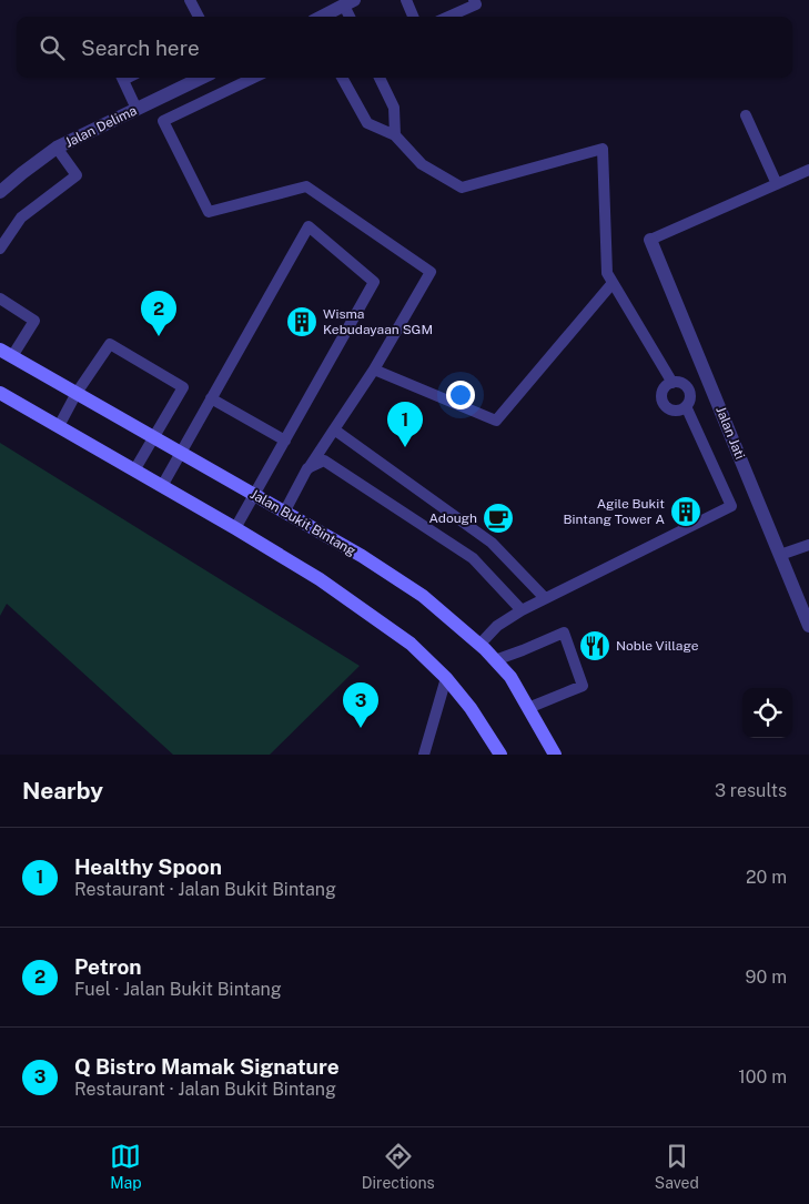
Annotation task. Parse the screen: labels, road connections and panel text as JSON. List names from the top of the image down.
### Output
{
  "streets": {
    "main road": ["Jalan Bukit Bintang"],
    "street": ["Jalan Delima", "Jalan Jati"]
  },
  "places": {
    "building": ["Wisma Kebudayaan SGM", "Agile Bukit Bintang Tower A"],
    "cafe": ["Adough"],
    "restaurant": ["Noble Village"]
  },
  "page": {
    "search": "Search here",
    "pins": ["2", "1", "3"],
    "heading": ["Nearby", "3 results"],
    "list": [
      {
        "mark": "1",
        "name": "Healthy Spoon",
        "note": "Restaurant · Jalan Bukit Bintang",
        "value": "20 m"
      },
      {
        "mark": "2",
        "name": "Petron",
        "note": "Fuel · Jalan Bukit Bintang",
        "value": "90 m"
      },
      {
        "mark": "3",
        "name": "Q Bistro Mamak Signature",
        "note": "Restaurant · Jalan Bukit Bintang",
        "value": "100 m"
      }
    ],
    "nav": ["Map", "Directions", "Saved"]
  }
}
